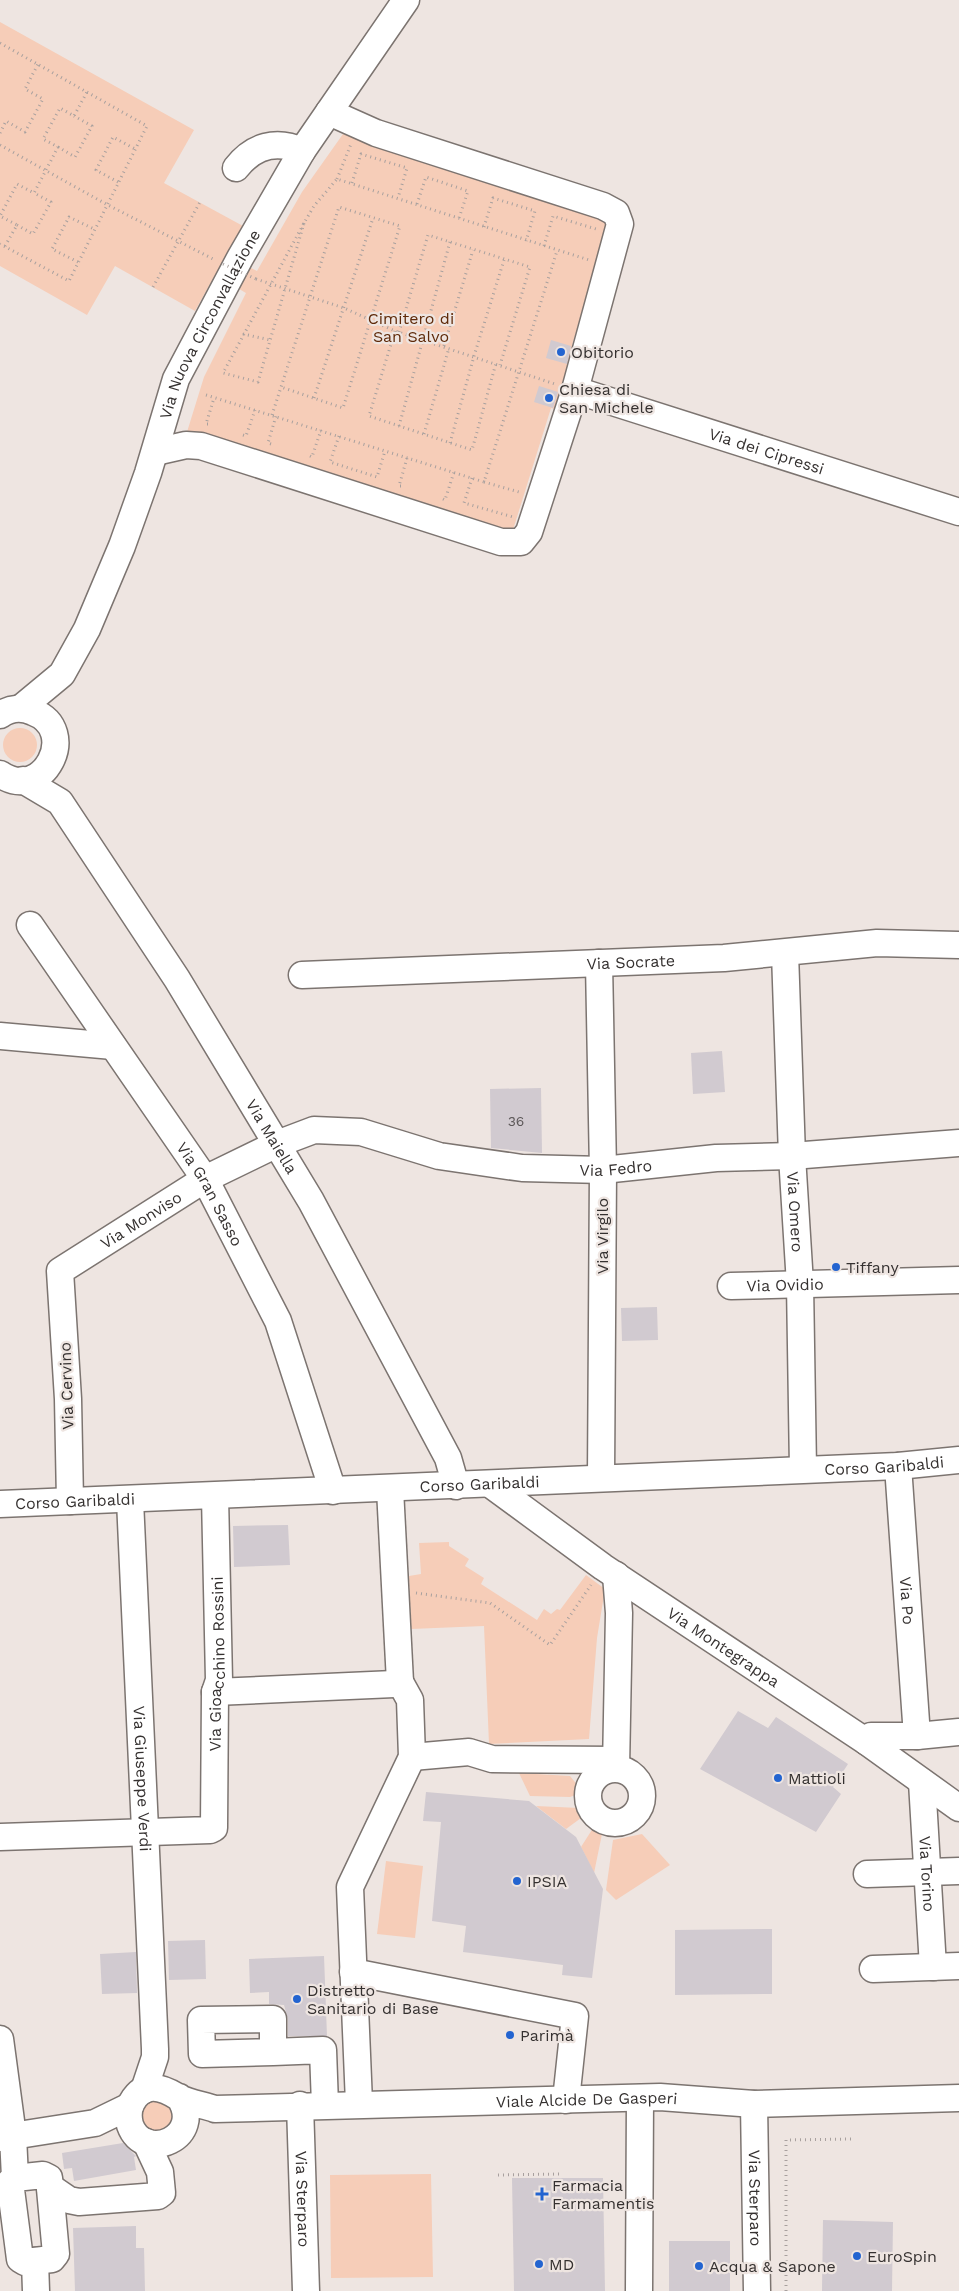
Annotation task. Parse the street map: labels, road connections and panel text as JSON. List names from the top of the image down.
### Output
{
  "streets": {
    "street": [
      "Via Nuova Circonvallazione",
      "Via dei Cipressi",
      "Via Socrate",
      "Via Maiella",
      "Via Fedro",
      "Via Gran Sasso",
      "Via Omero",
      "Via Monviso",
      "Via Virgilo",
      "Via Ovidio",
      "Via Cervino",
      "Corso Garibaldi",
      "Via Po",
      "Via Montegrappa",
      "Via Gioacchino Rossini",
      "Via Giuseppe Verdi",
      "Via Torino",
      "Viale Alcide De Gasperi",
      "Via Sterparo"
    ]
  },
  "crossings": [
    ["Via Nuova Circonvallazione", "Via Maiella"],
    ["Via Socrate", "Via Omero"],
    ["Via Socrate", "Via Virgilo"],
    ["Via Maiella", "Via Fedro"],
    ["Via Maiella", "Via Monviso"],
    ["Via Maiella", "Corso Garibaldi"],
    ["Via Fedro", "Via Omero"],
    ["Via Fedro", "Via Monviso"],
    ["Via Fedro", "Via Virgilo"],
    ["Via Gran Sasso", "Via Monviso"],
    ["Via Gran Sasso", "Corso Garibaldi"],
    ["Via Omero", "Via Ovidio"],
    ["Via Omero", "Corso Garibaldi"],
    ["Via Monviso", "Via Cervino"],
    ["Via Virgilo", "Corso Garibaldi"],
    ["Via Cervino", "Corso Garibaldi"],
    ["Corso Garibaldi", "Via Po"],
    ["Corso Garibaldi", "Via Montegrappa"],
    ["Corso Garibaldi", "Via Gioacchino Rossini"],
    ["Corso Garibaldi", "Via Giuseppe Verdi"],
    ["Via Montegrappa", "Via Torino"],
    ["Via Gioacchino Rossini", "Via Giuseppe Verdi"],
    ["Via Giuseppe Verdi", "Viale Alcide De Gasperi"],
    ["Viale Alcide De Gasperi", "Via Sterparo"]
  ],
  "parks": ["Cimitero di San Salvo"],
  "places": {
    "other": [
      "Obitorio",
      "Chiesa di San Michele",
      "Tiffany",
      "Mattioli",
      "IPSIA",
      "Distretto Sanitario di Base",
      "Parimà",
      "EuroSpin",
      "MD",
      "Acqua & Sapone"
    ],
    "health": ["Farmacia Farmamentis"]
  },
  "house_numbers": ["36"]
}
